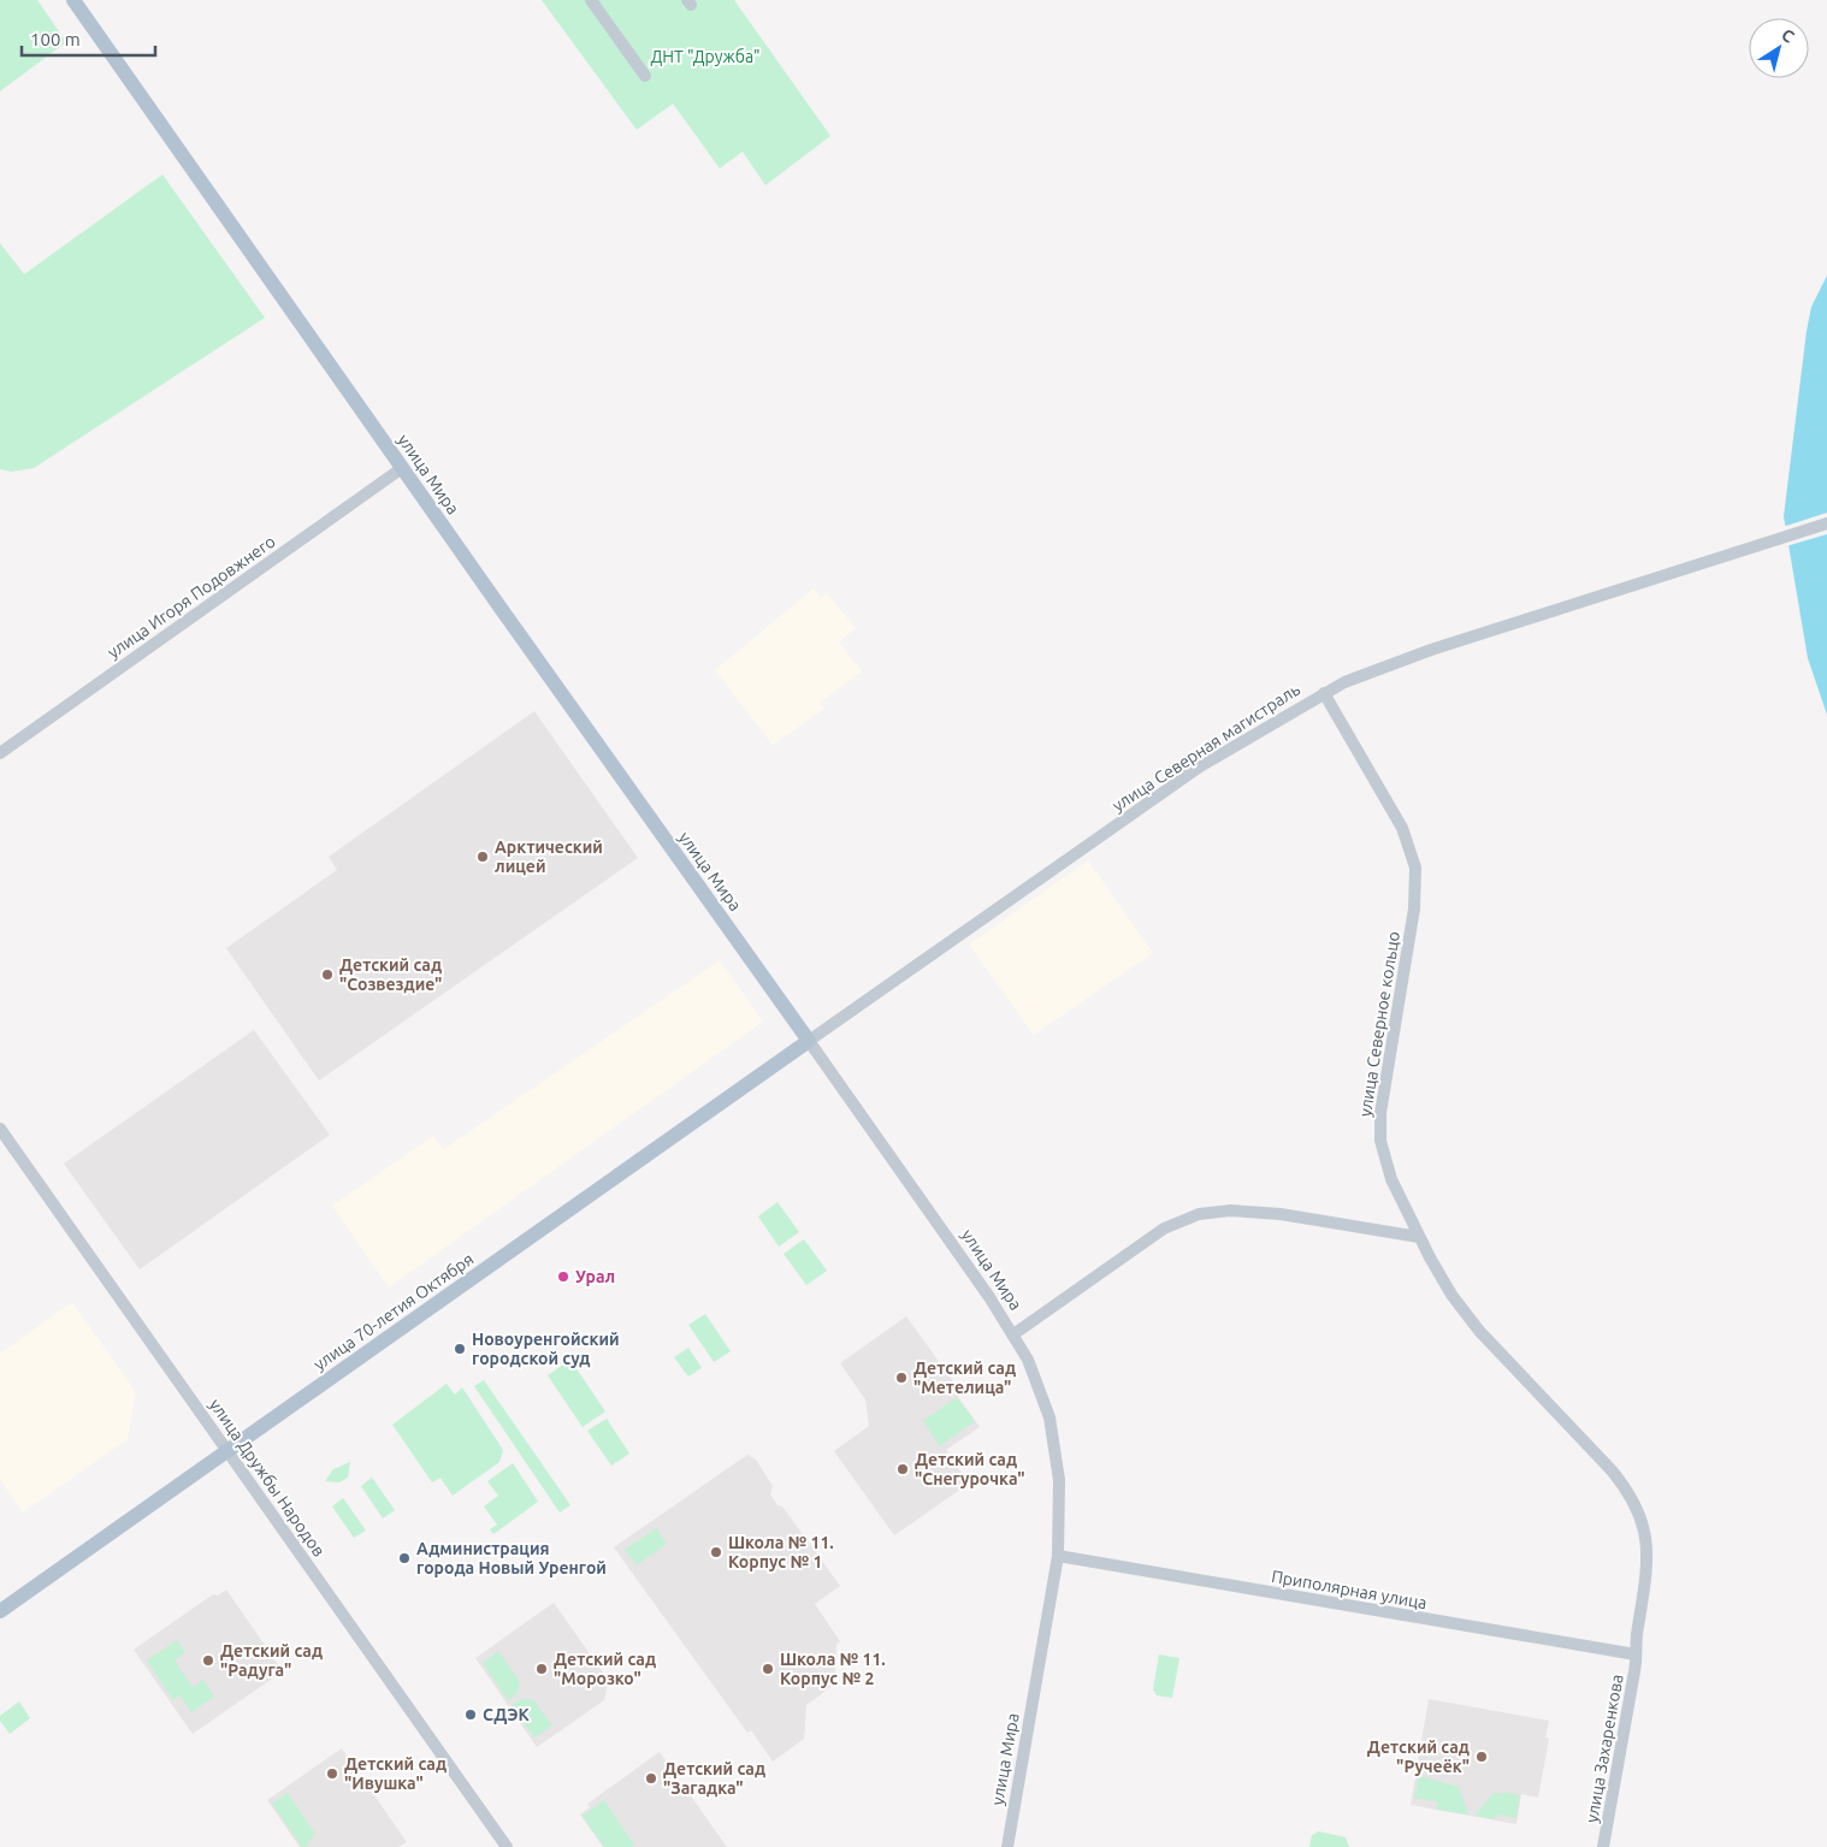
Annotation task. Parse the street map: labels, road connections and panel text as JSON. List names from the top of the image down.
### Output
{
  "streets": {
    "main road": ["улица Мира", "улица 70-летия Октября"],
    "street": [
      "улица Игоря Подовжнего",
      "улица Северная магистраль",
      "улица Северное кольцо",
      "улица Дружбы Народов",
      "Приполярная улица",
      "улица Захаренкова"
    ]
  },
  "crossings": [
    ["улица Мира", "улица Игоря Подовжнего"],
    ["улица Мира", "улица Северная магистраль"],
    ["улица Мира", "улица 70-летия Октября"],
    ["улица Мира", "Приполярная улица"],
    ["улица Северная магистраль", "улица Северное кольцо"],
    ["улица Северная магистраль", "улица 70-летия Октября"],
    ["улица Северное кольцо", "Приполярная улица"],
    ["улица Северное кольцо", "улица Захаренкова"],
    ["улица 70-летия Октября", "улица Дружбы Народов"],
    ["Приполярная улица", "улица Захаренкова"]
  ],
  "parks": ["ДНТ \"Дружба\""],
  "places": [
    "Арктический лицей",
    "Детский сад \"Созвездие\"",
    "Урал",
    "Новоуренгойский городской суд",
    "Детский сад \"Метелица\"",
    "Детский сад \"Снегурочка\"",
    "Школа № 11. Корпус № 1",
    "Администрация города Новый Уренгой",
    "Детский сад \"Радуга\"",
    "Детский сад \"Морозко\"",
    "Школа № 11. Корпус № 2",
    "СДЭК",
    "Детский сад \"Ручеёк\"",
    "Детский сад \"Ивушка\"",
    "Детский сад \"Загадка\""
  ],
  "scale_bar": "100 m",
  "north": "top right"
}
